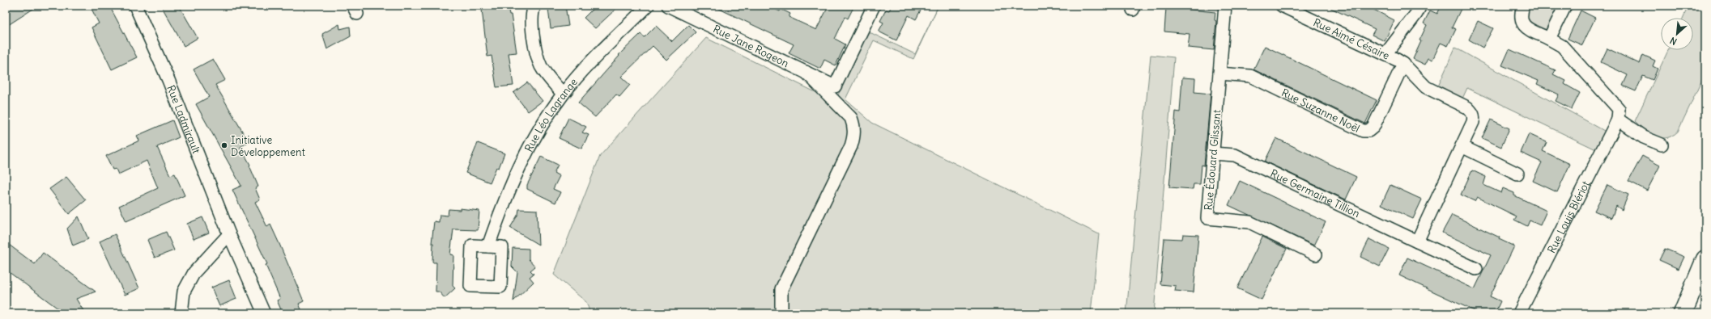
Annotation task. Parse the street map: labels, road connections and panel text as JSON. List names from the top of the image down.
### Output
{
  "streets": {
    "street": [
      "Rue Aimé Césaire",
      "Rue Jane Rogeon",
      "Rue Suzanne Noël",
      "Rue Léo Lagrange",
      "Rue Ladmirault",
      "Rue Édouard Glissant",
      "Rue Germaine Tillion",
      "Rue Louis Blériot"
    ]
  },
  "crossings": [
    ["Rue Aimé Césaire", "Rue Suzanne Noël"],
    ["Rue Suzanne Noël", "Rue Édouard Glissant"],
    ["Rue Édouard Glissant", "Rue Germaine Tillion"]
  ],
  "places": ["Initiative Développement"],
  "north": "bottom left"
}
